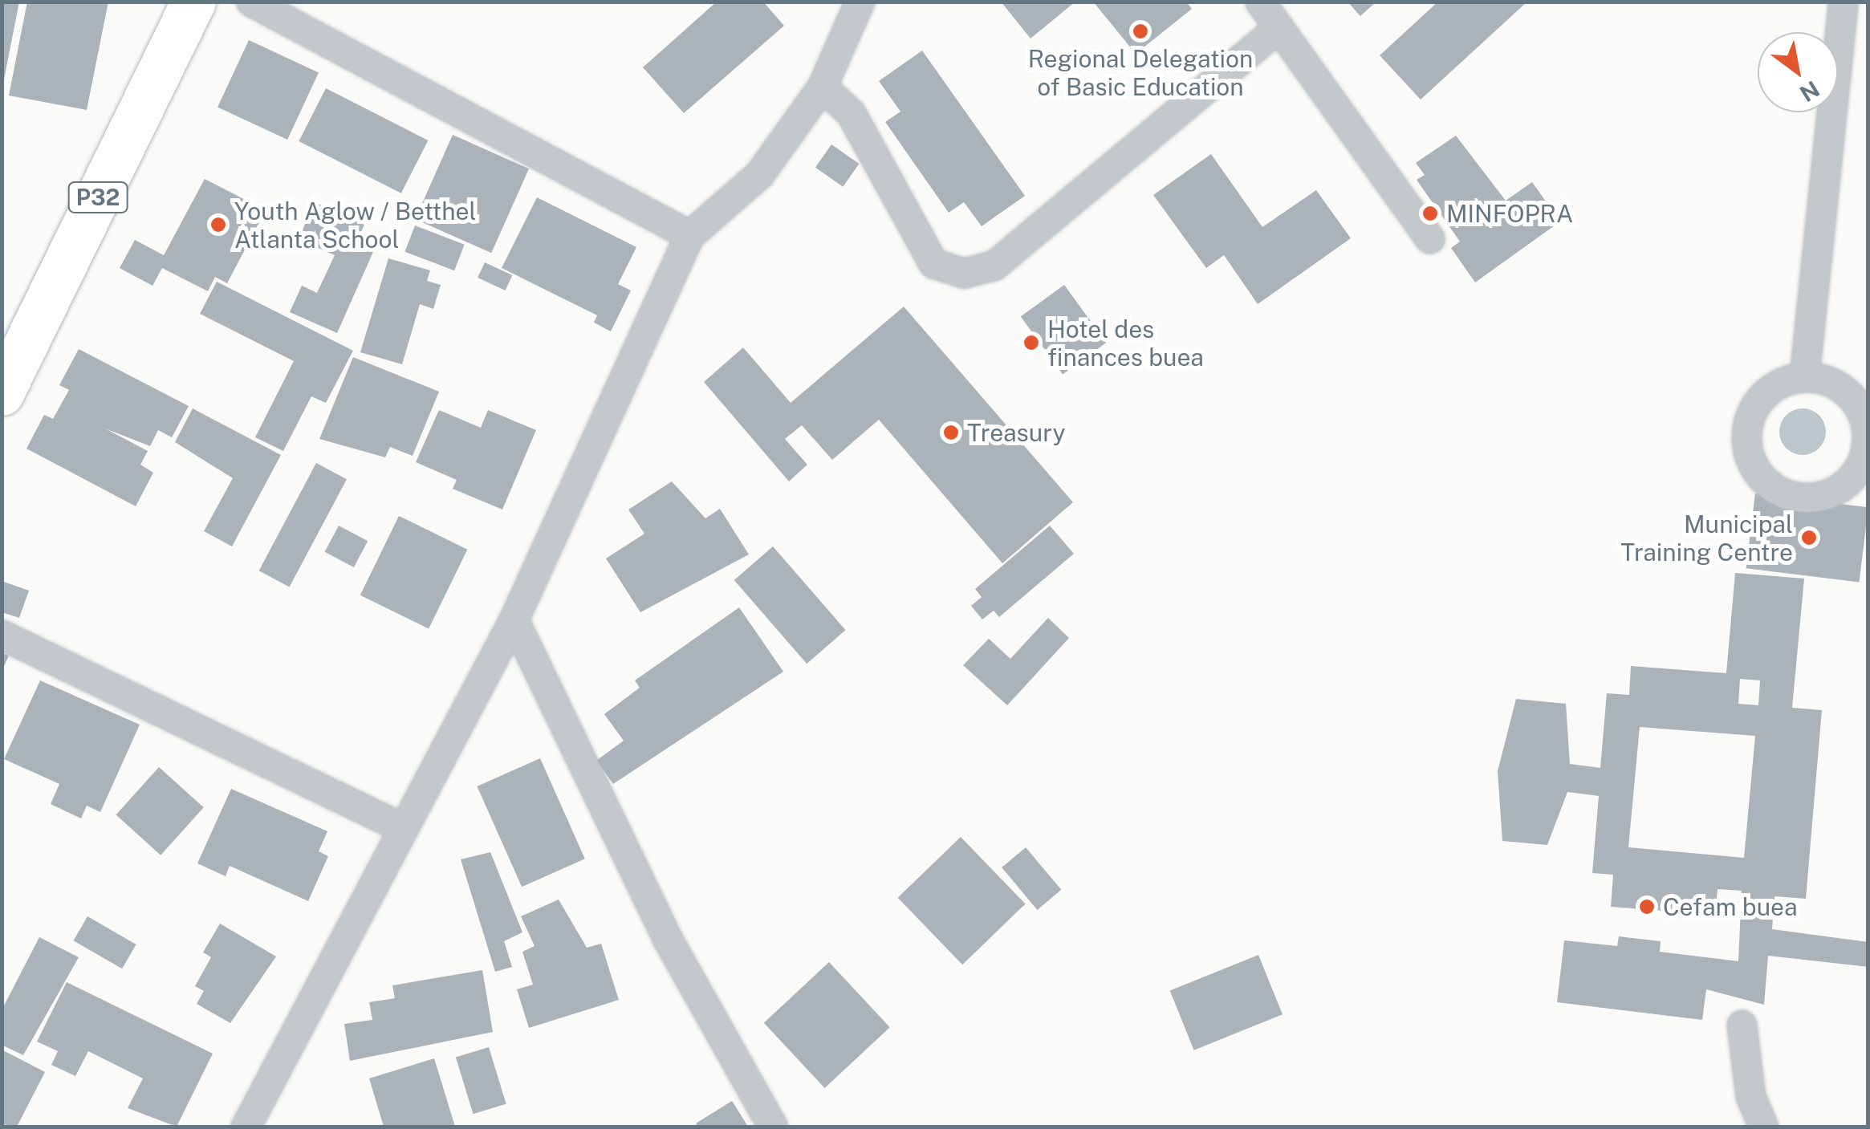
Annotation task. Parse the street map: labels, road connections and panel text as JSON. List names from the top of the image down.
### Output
{
  "streets": {
    "main road": ["P32"]
  },
  "places": [
    "Regional Delegation of Basic Education",
    "MINFOPRA",
    "Youth Aglow / Betthel Atlanta School",
    "Hotel des finances buea",
    "Treasury",
    "Municipal Training Centre",
    "Cefam buea"
  ],
  "north": "bottom right"
}
